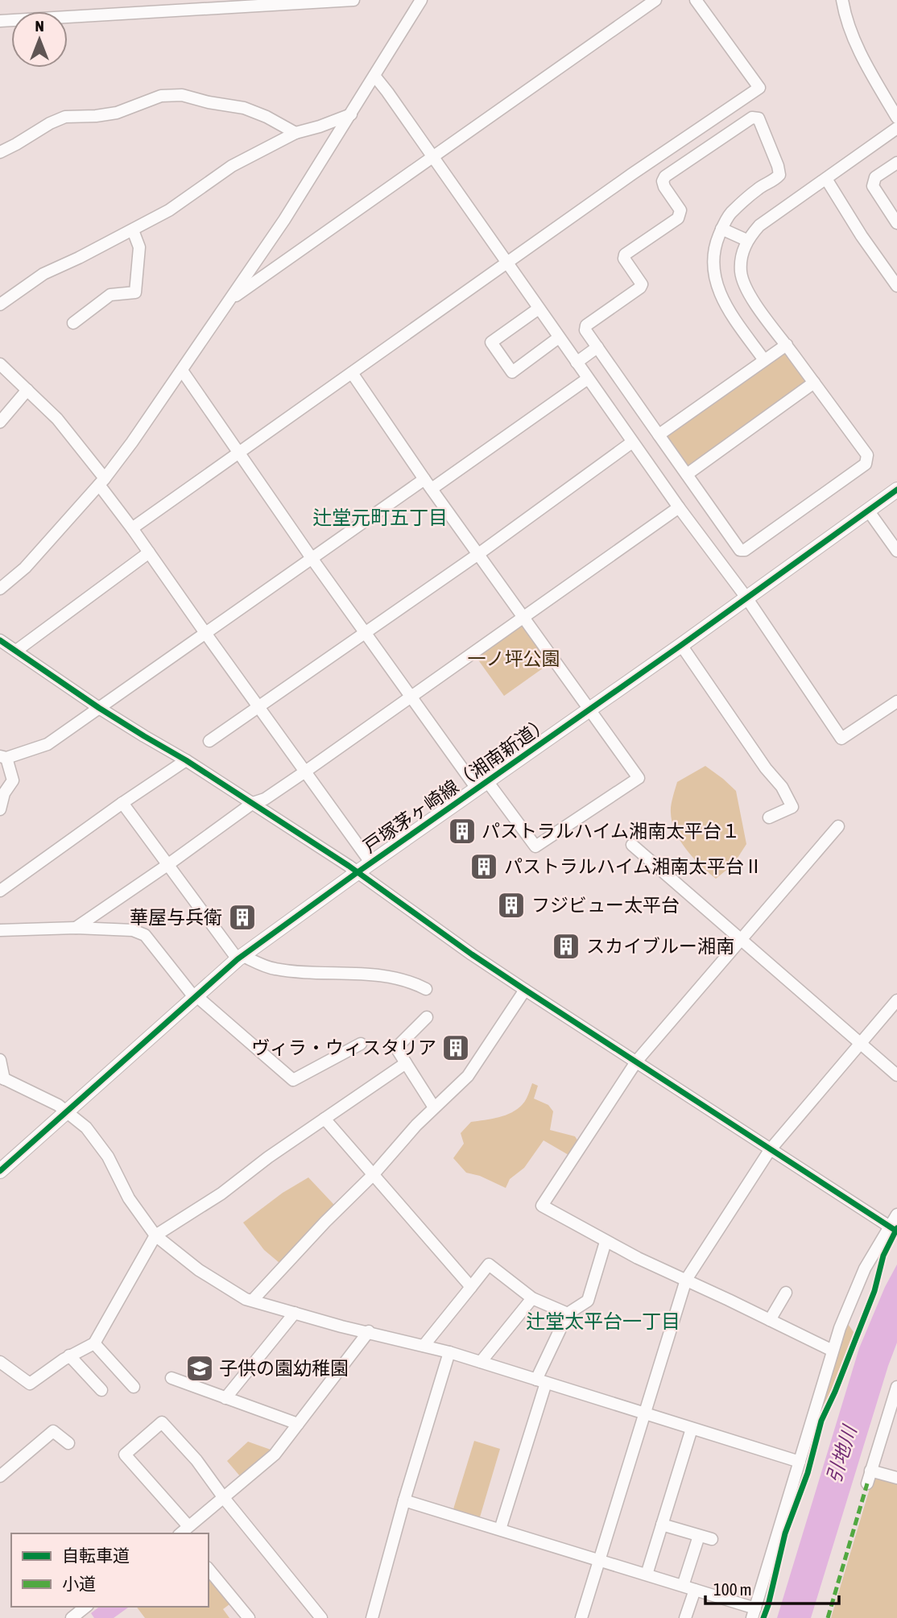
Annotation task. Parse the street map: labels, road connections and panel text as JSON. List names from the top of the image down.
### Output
{
  "streets": {
    "main road": ["戸塚茅ヶ崎線（湘南新道）"]
  },
  "districts": ["辻堂元町五丁目", "辻堂太平台一丁目"],
  "water": ["引地川"],
  "parks": ["一ノ坪公園"],
  "places": {
    "building": [
      "パストラルハイム湘南太平台１",
      "パストラルハイム湘南太平台Ⅱ",
      "フジビュー太平台",
      "華屋与兵衛",
      "スカイブルー湘南",
      "ヴィラ・ウィスタリア"
    ],
    "school or university": ["子供の園幼稚園"]
  },
  "legend": ["自転車道", "小道"],
  "scale_bar": "100 m",
  "north": "top"
}
